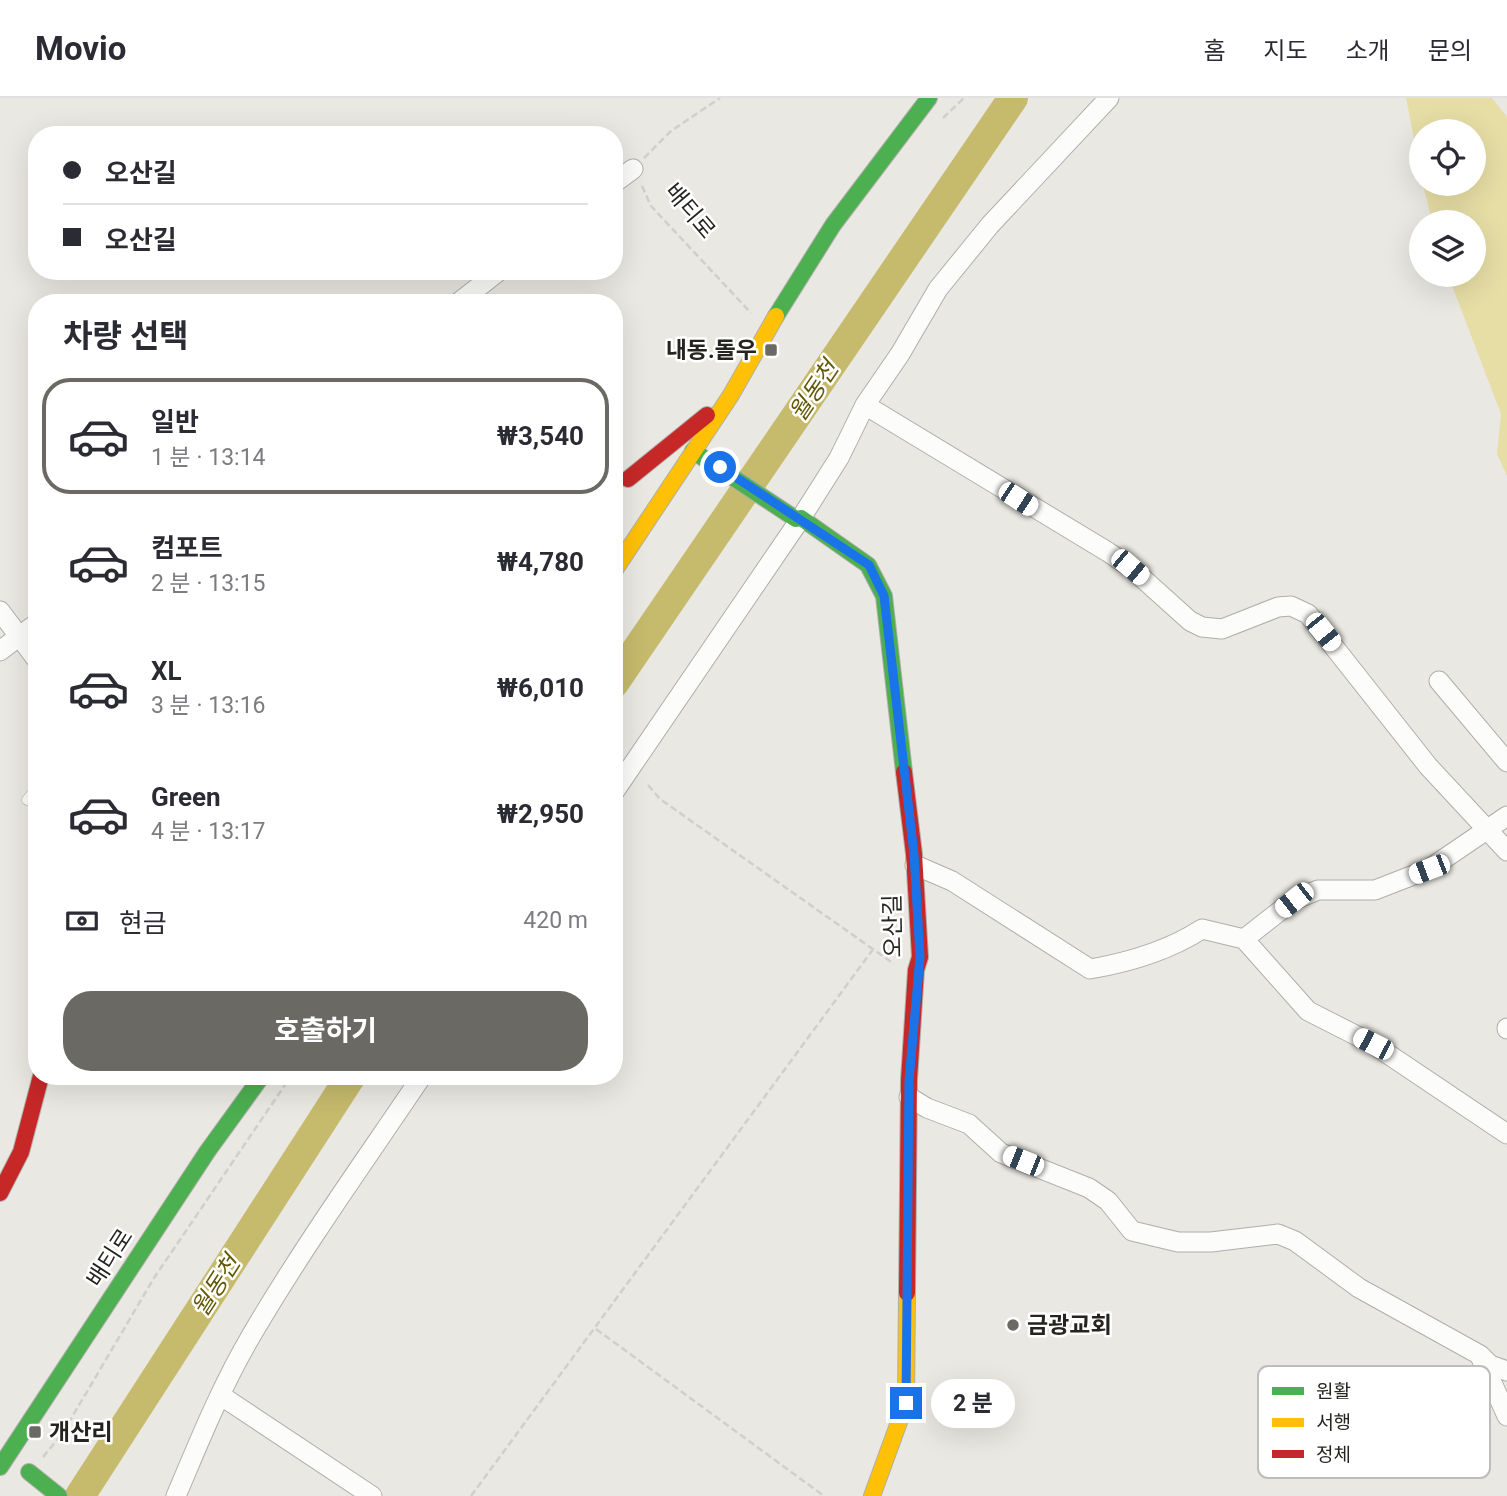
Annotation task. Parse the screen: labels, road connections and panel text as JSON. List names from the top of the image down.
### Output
{
  "streets": {
    "street": ["배티로", "오산길"]
  },
  "water": ["월동천"],
  "places": {
    "transit": ["내동.돌우", "개산리"],
    "other": ["금광교회"]
  },
  "legend": ["원활", "서행", "정체"],
  "page": {
    "header": "Movio",
    "nav": [
      "홈",
      "지도",
      "소개",
      "문의"
    ],
    "banner": ["오산길", "오산길"],
    "heading": "차량 선택",
    "list": [
      {
        "name": "일반",
        "note": "1 분 · 13:14",
        "value": "₩3,540"
      },
      {
        "name": "컴포트",
        "note": "2 분 · 13:15",
        "value": "₩4,780"
      },
      {
        "name": "XL",
        "note": "3 분 · 13:16",
        "value": "₩6,010"
      },
      {
        "name": "Green",
        "note": "4 분 · 13:17",
        "value": "₩2,950"
      }
    ],
    "pay": ["현금", "420 m"],
    "buttons": "호출하기",
    "bubble": "2 분"
  }
}
